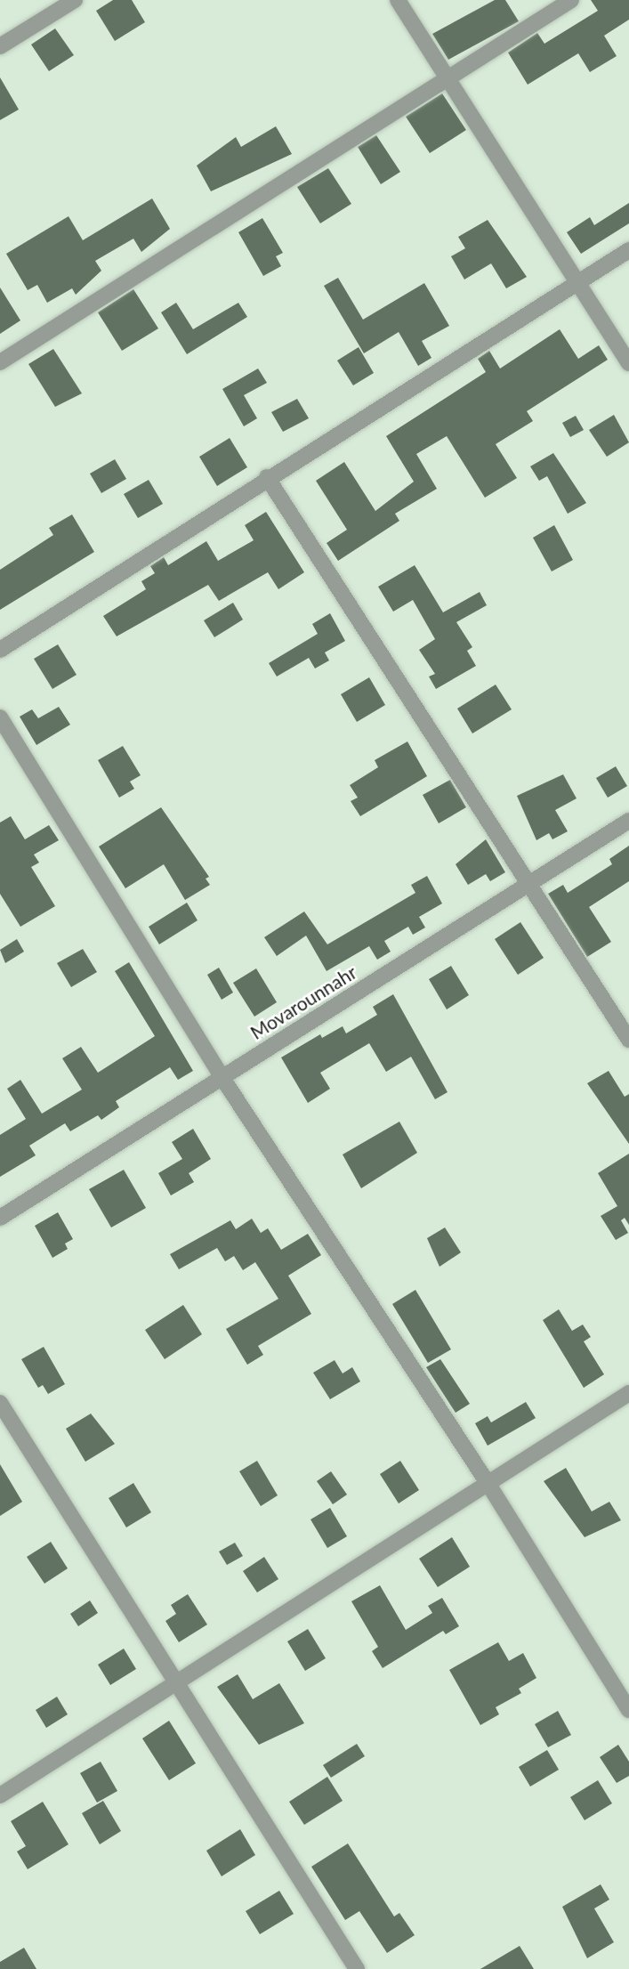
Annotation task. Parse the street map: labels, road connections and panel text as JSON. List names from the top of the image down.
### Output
{
  "streets": {
    "street": ["Movarounnahr"]
  }
}
